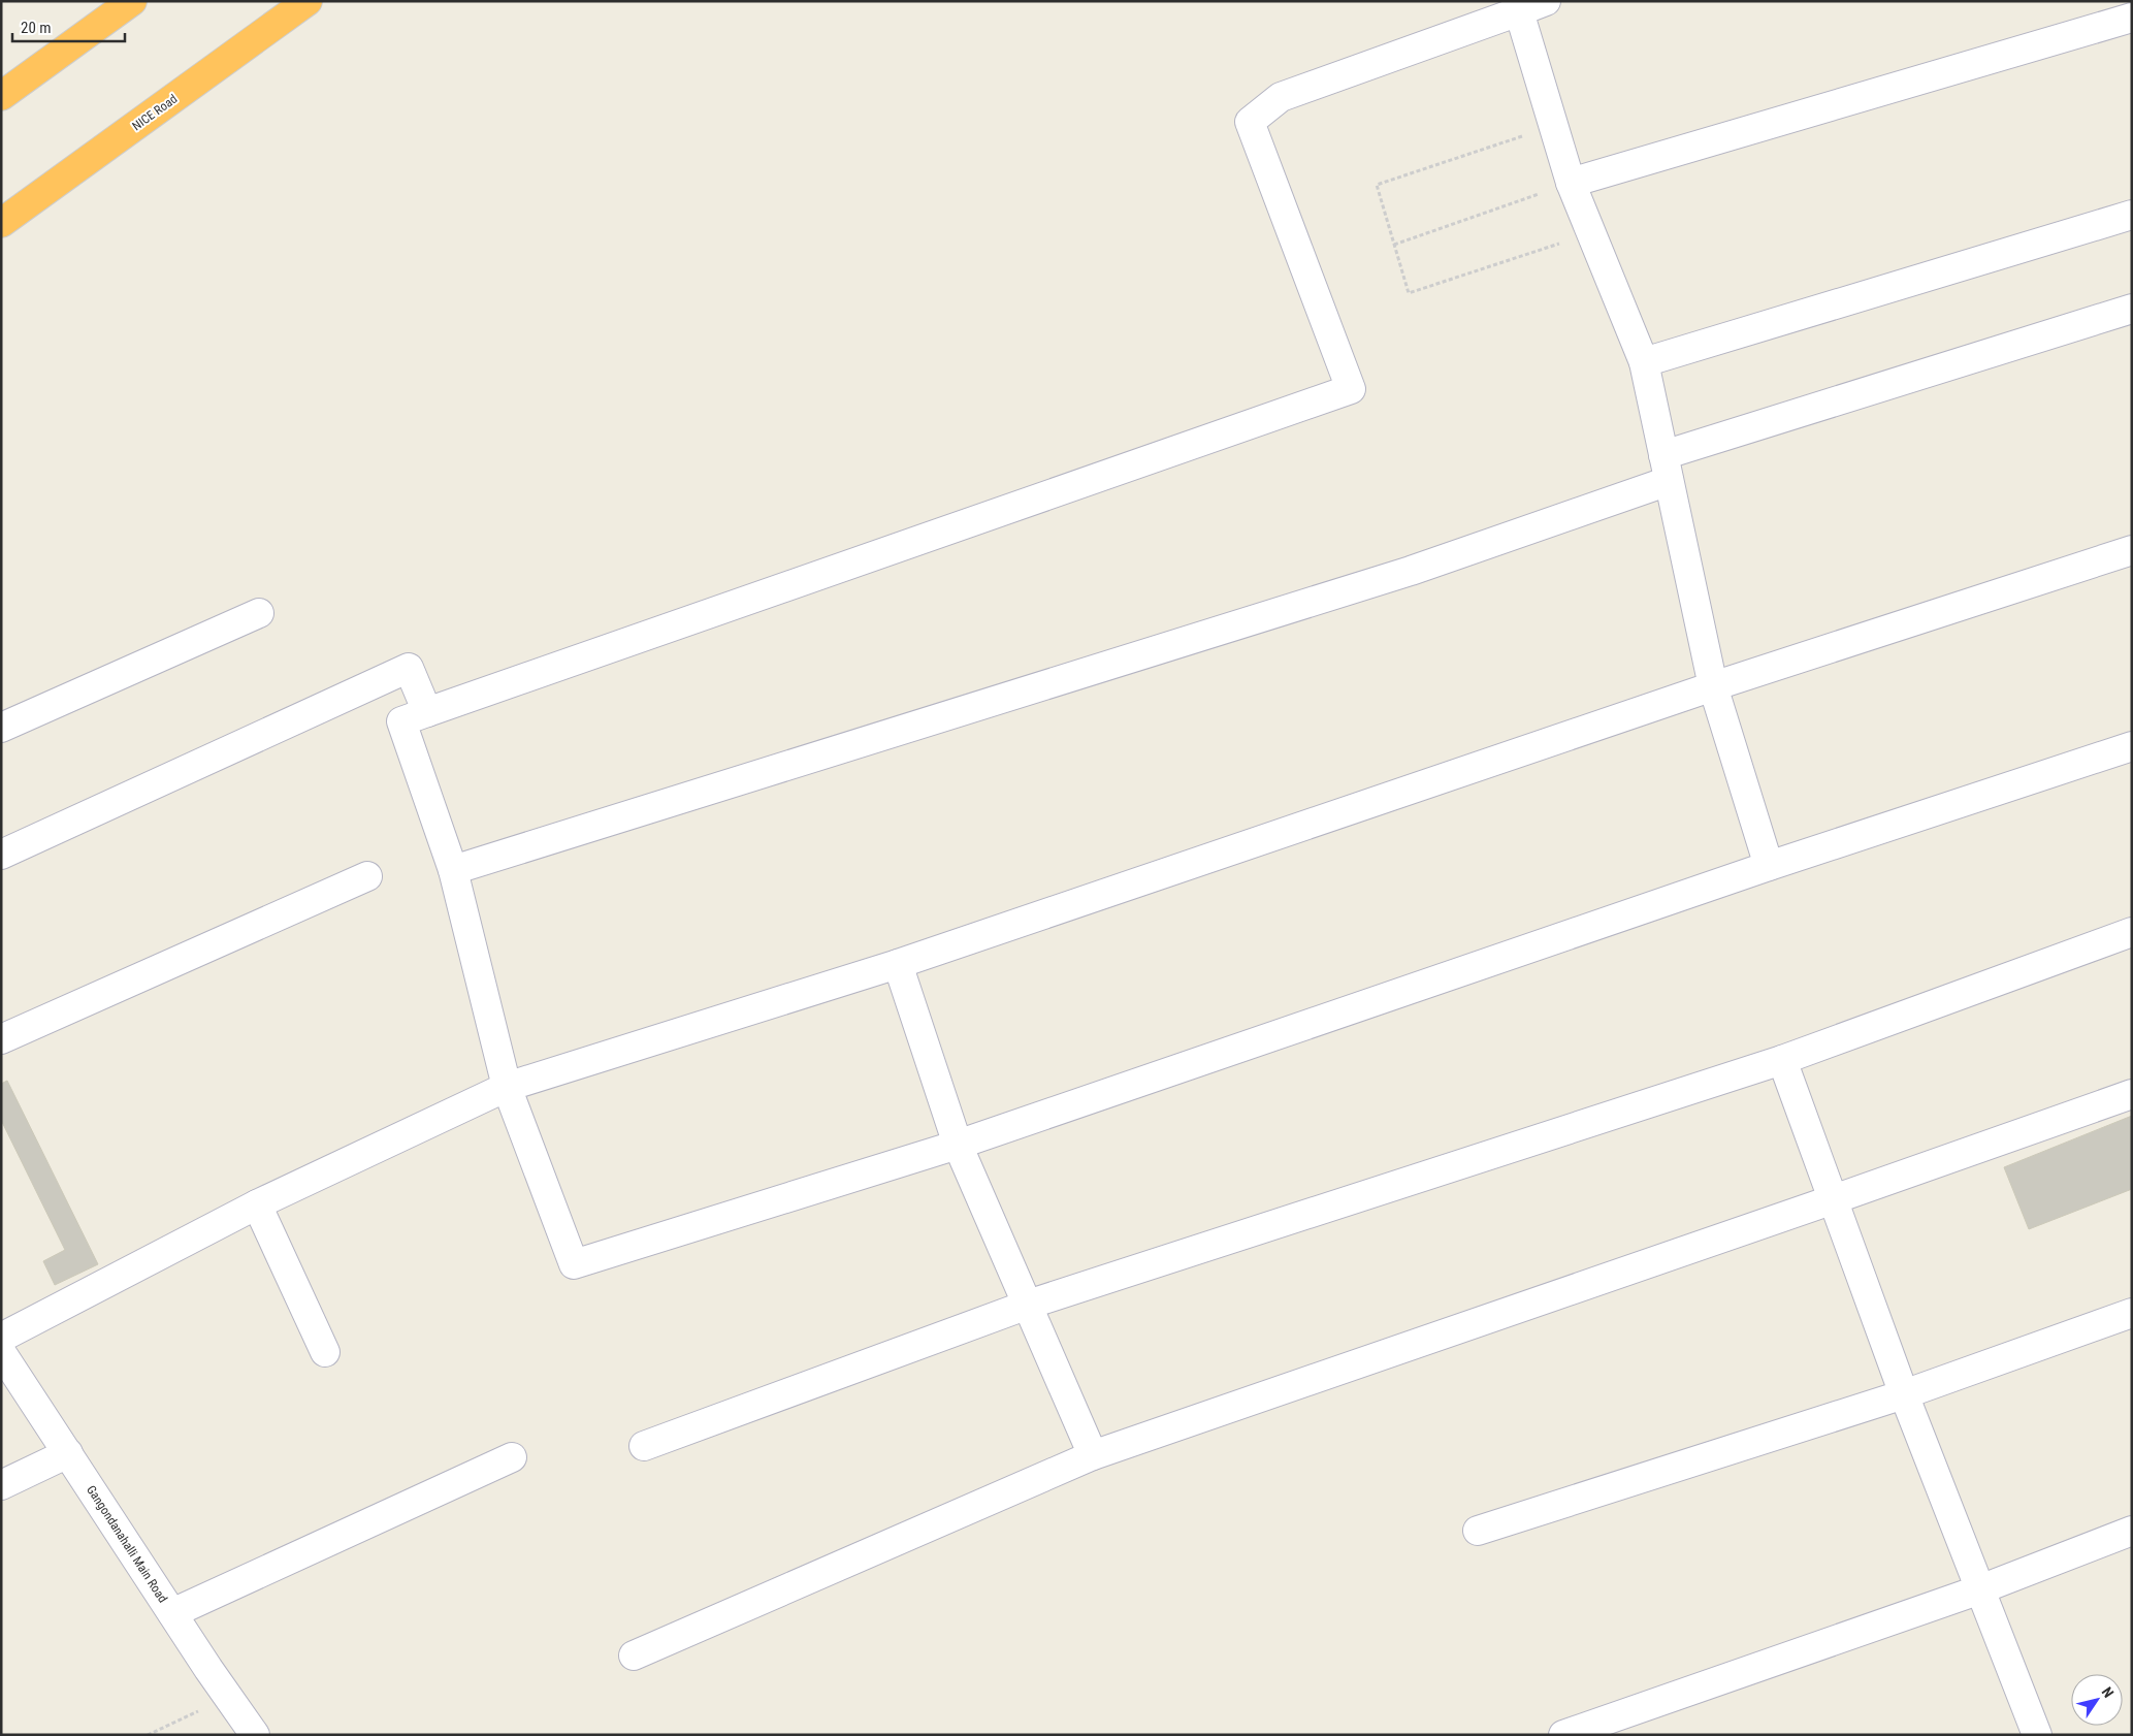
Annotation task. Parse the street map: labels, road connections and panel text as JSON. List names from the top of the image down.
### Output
{
  "streets": {
    "highway": ["NICE Road"],
    "street": ["Gangondanahalli Main Road"]
  },
  "scale_bar": "20 m",
  "north": "top right"
}
